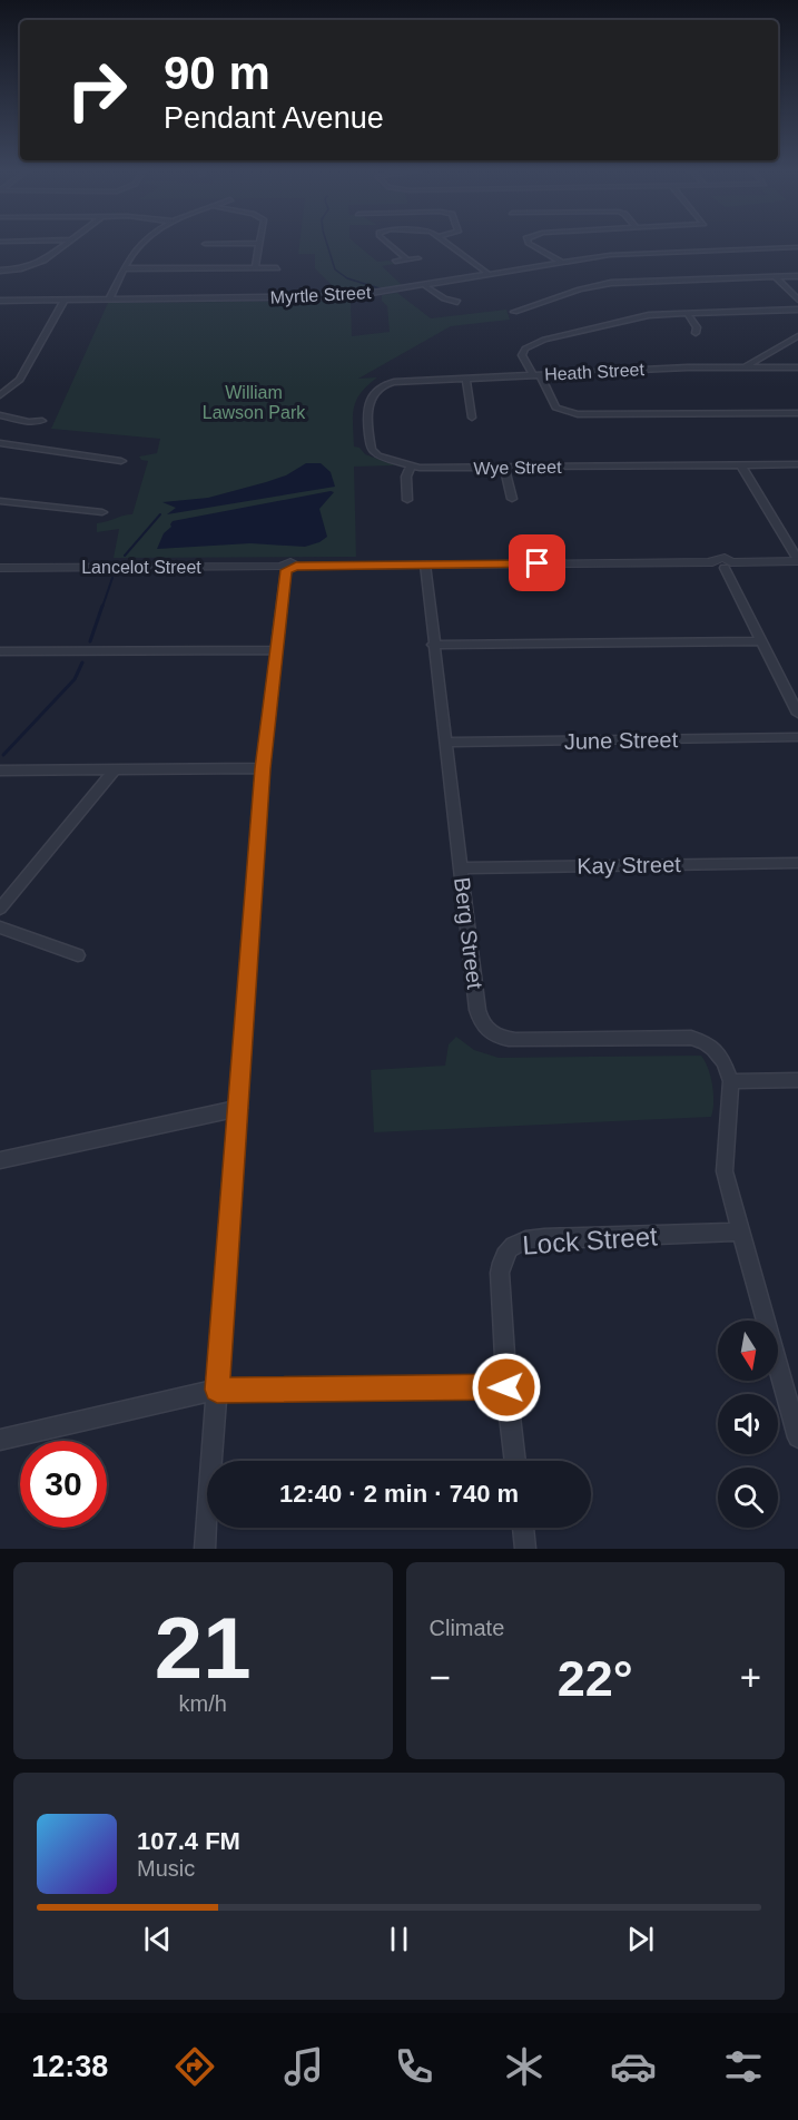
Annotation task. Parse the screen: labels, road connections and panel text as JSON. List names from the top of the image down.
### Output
{
  "streets": {
    "street": [
      "Myrtle Street",
      "Heath Street",
      "Wye Street",
      "Lancelot Street",
      "June Street",
      "Kay Street",
      "Berg Street",
      "Lock Street"
    ]
  },
  "crossings": [
    ["Heath Street", "Wye Street"],
    ["Lancelot Street", "Berg Street"],
    ["June Street", "Berg Street"],
    ["Kay Street", "Berg Street"]
  ],
  "parks": ["William Lawson Park"],
  "north": "bottom",
  "page": {
    "turn": ["90 m", "Pendant Avenue"],
    "limit": "30",
    "trip": "12:40 · 2 min · 740 m",
    "tile": [
      ["21", "km/h"],
      "Climate"
    ],
    "heat": ["−", "22°", "+"],
    "song": ["107.4 FM", "Music"],
    "tabs": "12:38"
  }
}
